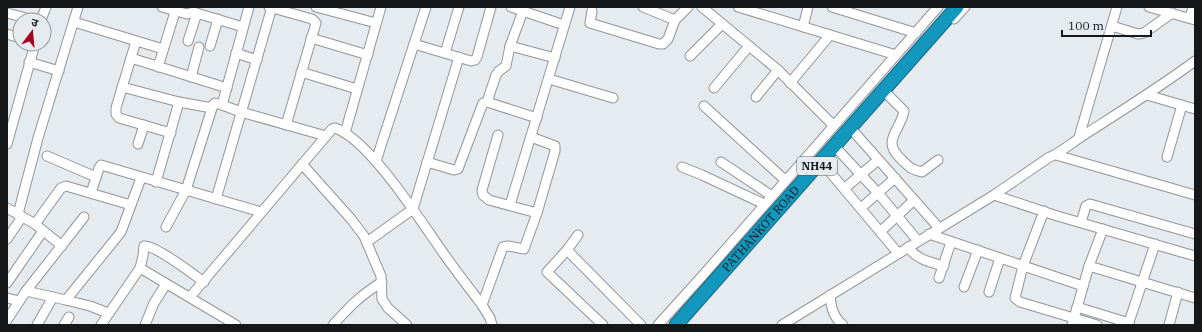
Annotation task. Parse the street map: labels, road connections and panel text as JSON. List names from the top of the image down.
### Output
{
  "streets": {
    "highway": ["NH44", "PATHANKOT ROAD"]
  },
  "scale_bar": "100 m",
  "north": "top"
}
